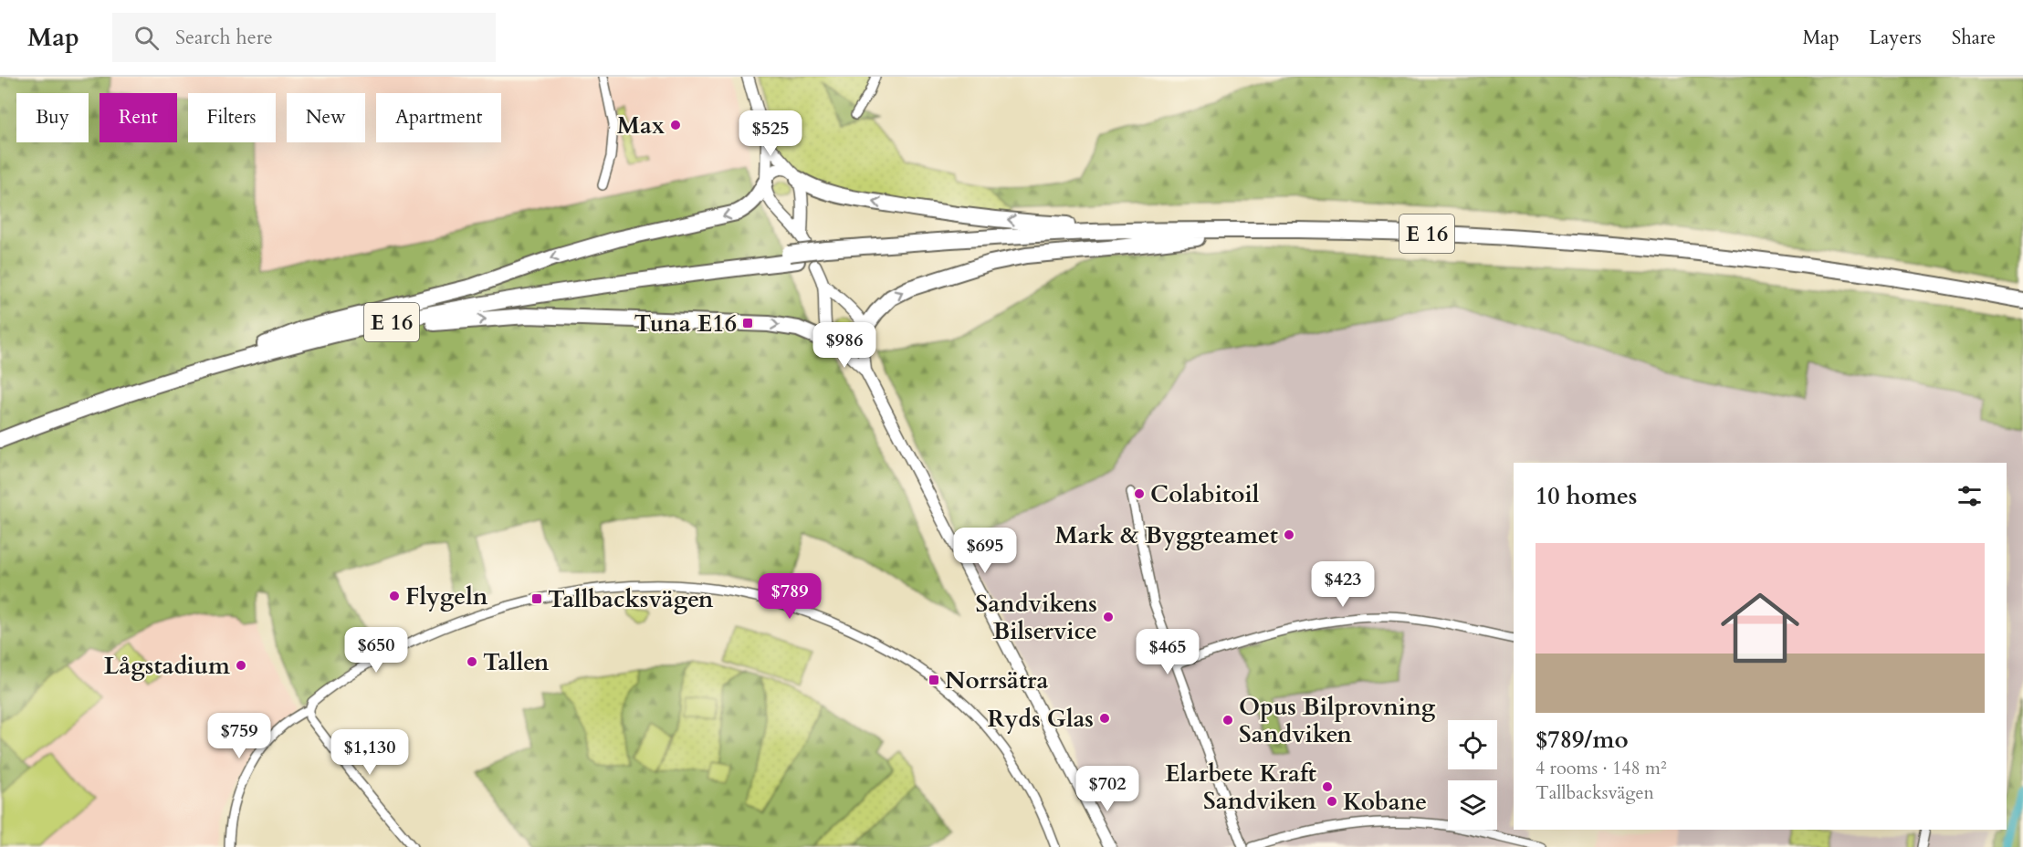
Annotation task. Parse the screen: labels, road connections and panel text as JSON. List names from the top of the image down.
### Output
{
  "streets": {
    "highway": ["E 16"]
  },
  "places": {
    "other": [
      "Max",
      "Colabitoil",
      "Mark & Byggteamet",
      "Flygeln",
      "Sandvikens Bilservice",
      "Tallen",
      "Lågstadium",
      "Ryds Glas",
      "Opus Bilprovning Sandviken",
      "Elarbete Kraft Sandviken",
      "Kobane"
    ],
    "transit": ["Tuna E16", "Tallbacksvägen", "Norrsätra"]
  },
  "page": {
    "header": "Map",
    "search": "Search here",
    "nav": ["Map", "Layers", "Share"],
    "chip": [
      "Buy",
      "Rent",
      "Filters",
      "New",
      "Apartment"
    ],
    "price": [
      "$525",
      "$986",
      "$695",
      "$423",
      "$789",
      "$650",
      "$465",
      "$759",
      "$1,130",
      "$702"
    ],
    "heading": "10 homes",
    "list": [
      {
        "name": "$789/mo",
        "note": "4 rooms · 148 m² · Tallbacksvägen"
      }
    ]
  }
}
